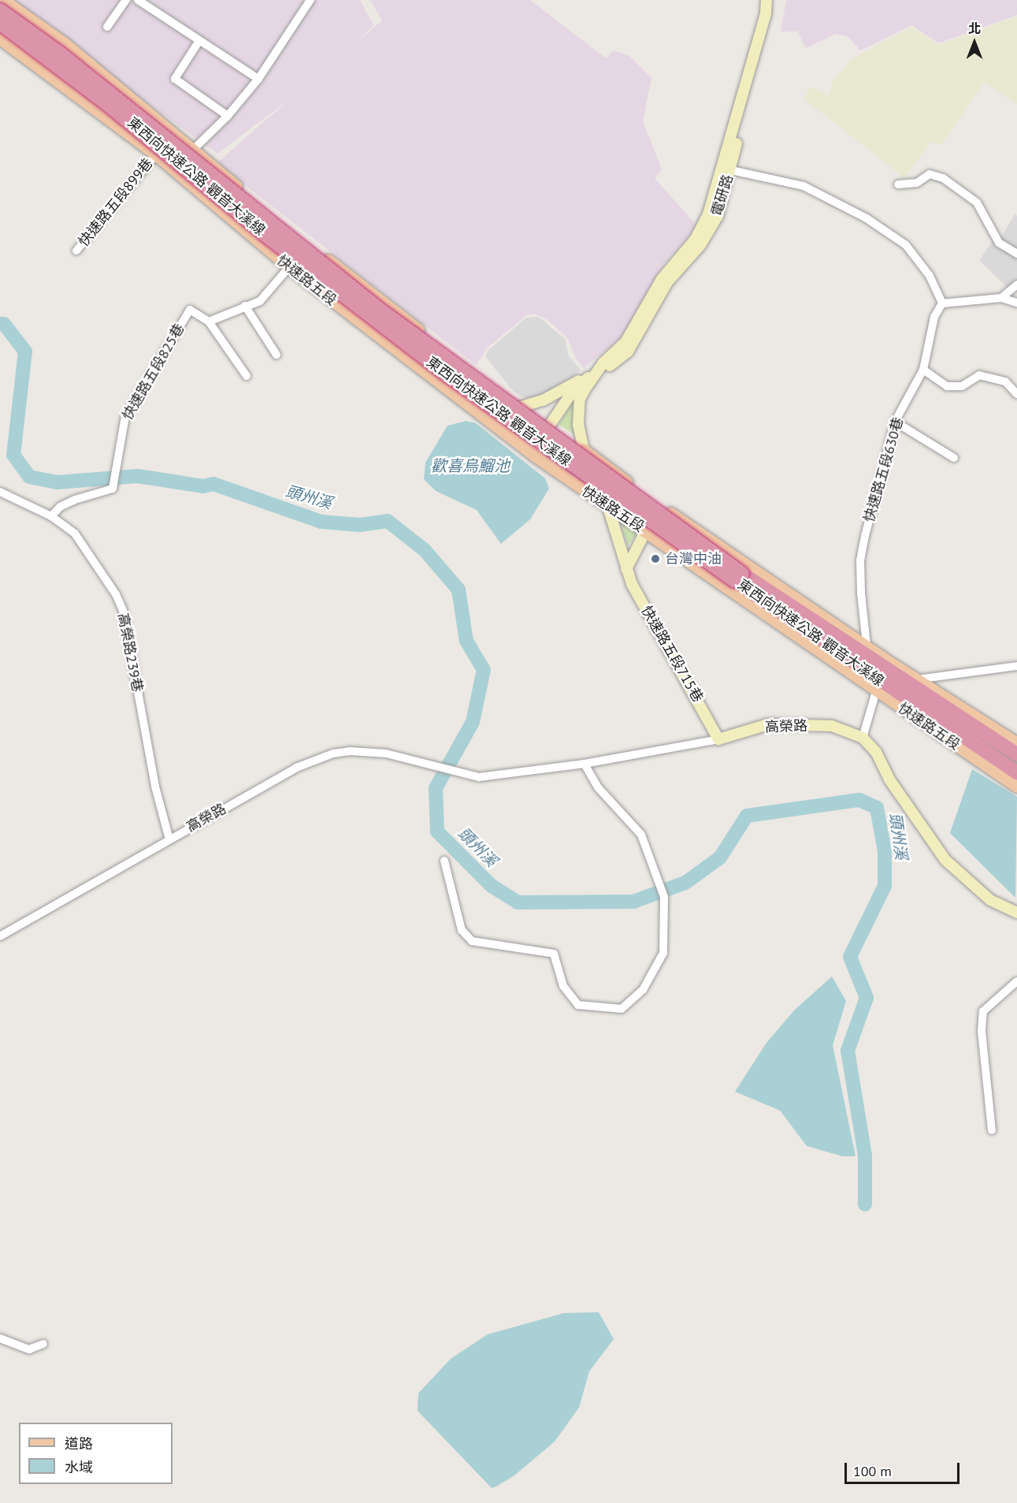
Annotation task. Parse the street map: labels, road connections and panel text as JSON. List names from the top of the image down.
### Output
{
  "streets": {
    "highway": ["東西向快速公路 觀音大溪線"],
    "main road": ["快速路五段"],
    "street": [
      "電研路",
      "快速路五段899巷",
      "快速路五段825巷",
      "快速路五段630巷",
      "高榮路239巷",
      "快速路五段715巷",
      "高榮路"
    ]
  },
  "crossings": [
    ["電研路", "快速路五段"],
    ["快速路五段899巷", "快速路五段"],
    ["快速路五段", "快速路五段630巷"],
    ["快速路五段", "快速路五段715巷"],
    ["快速路五段825巷", "高榮路239巷"],
    ["高榮路239巷", "高榮路"],
    ["快速路五段715巷", "高榮路"]
  ],
  "water": ["歡喜烏鰡池", "頭州溪"],
  "places": ["台灣中油"],
  "legend": ["道路", "水域"],
  "scale_bar": "100 m",
  "north": "top"
}
